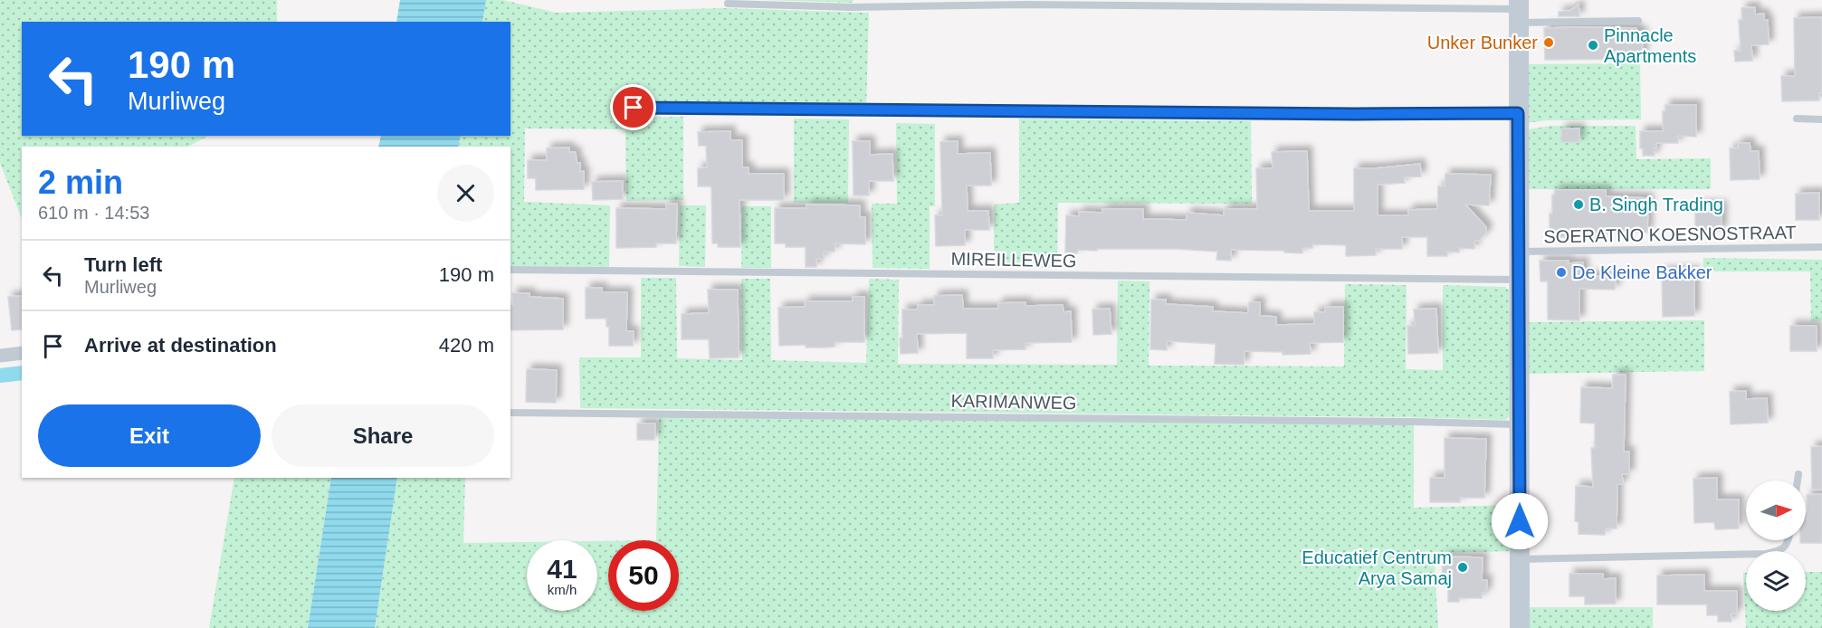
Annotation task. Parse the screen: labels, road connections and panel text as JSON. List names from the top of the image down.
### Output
{
  "streets": {
    "lane": ["SOERATNO KOESNOSTRAAT", "MIREILLEWEG", "KARIMANWEG"]
  },
  "places": [
    "Unker Bunker",
    "Pinnacle Apartments",
    "B. Singh Trading",
    "De Kleine Bakker",
    "Educatief Centrum Arya Samaj"
  ],
  "north": "right",
  "page": {
    "turn": ["190 m", "Murliweg"],
    "heading": ["2 min", "610 m · 14:53"],
    "list": [
      {
        "name": "Turn left",
        "note": "Murliweg",
        "value": "190 m"
      },
      {
        "name": "Arrive at destination",
        "value": "420 m"
      }
    ],
    "buttons": ["Exit", "Share"],
    "speed": "41 km/h",
    "limit": "50"
  }
}
